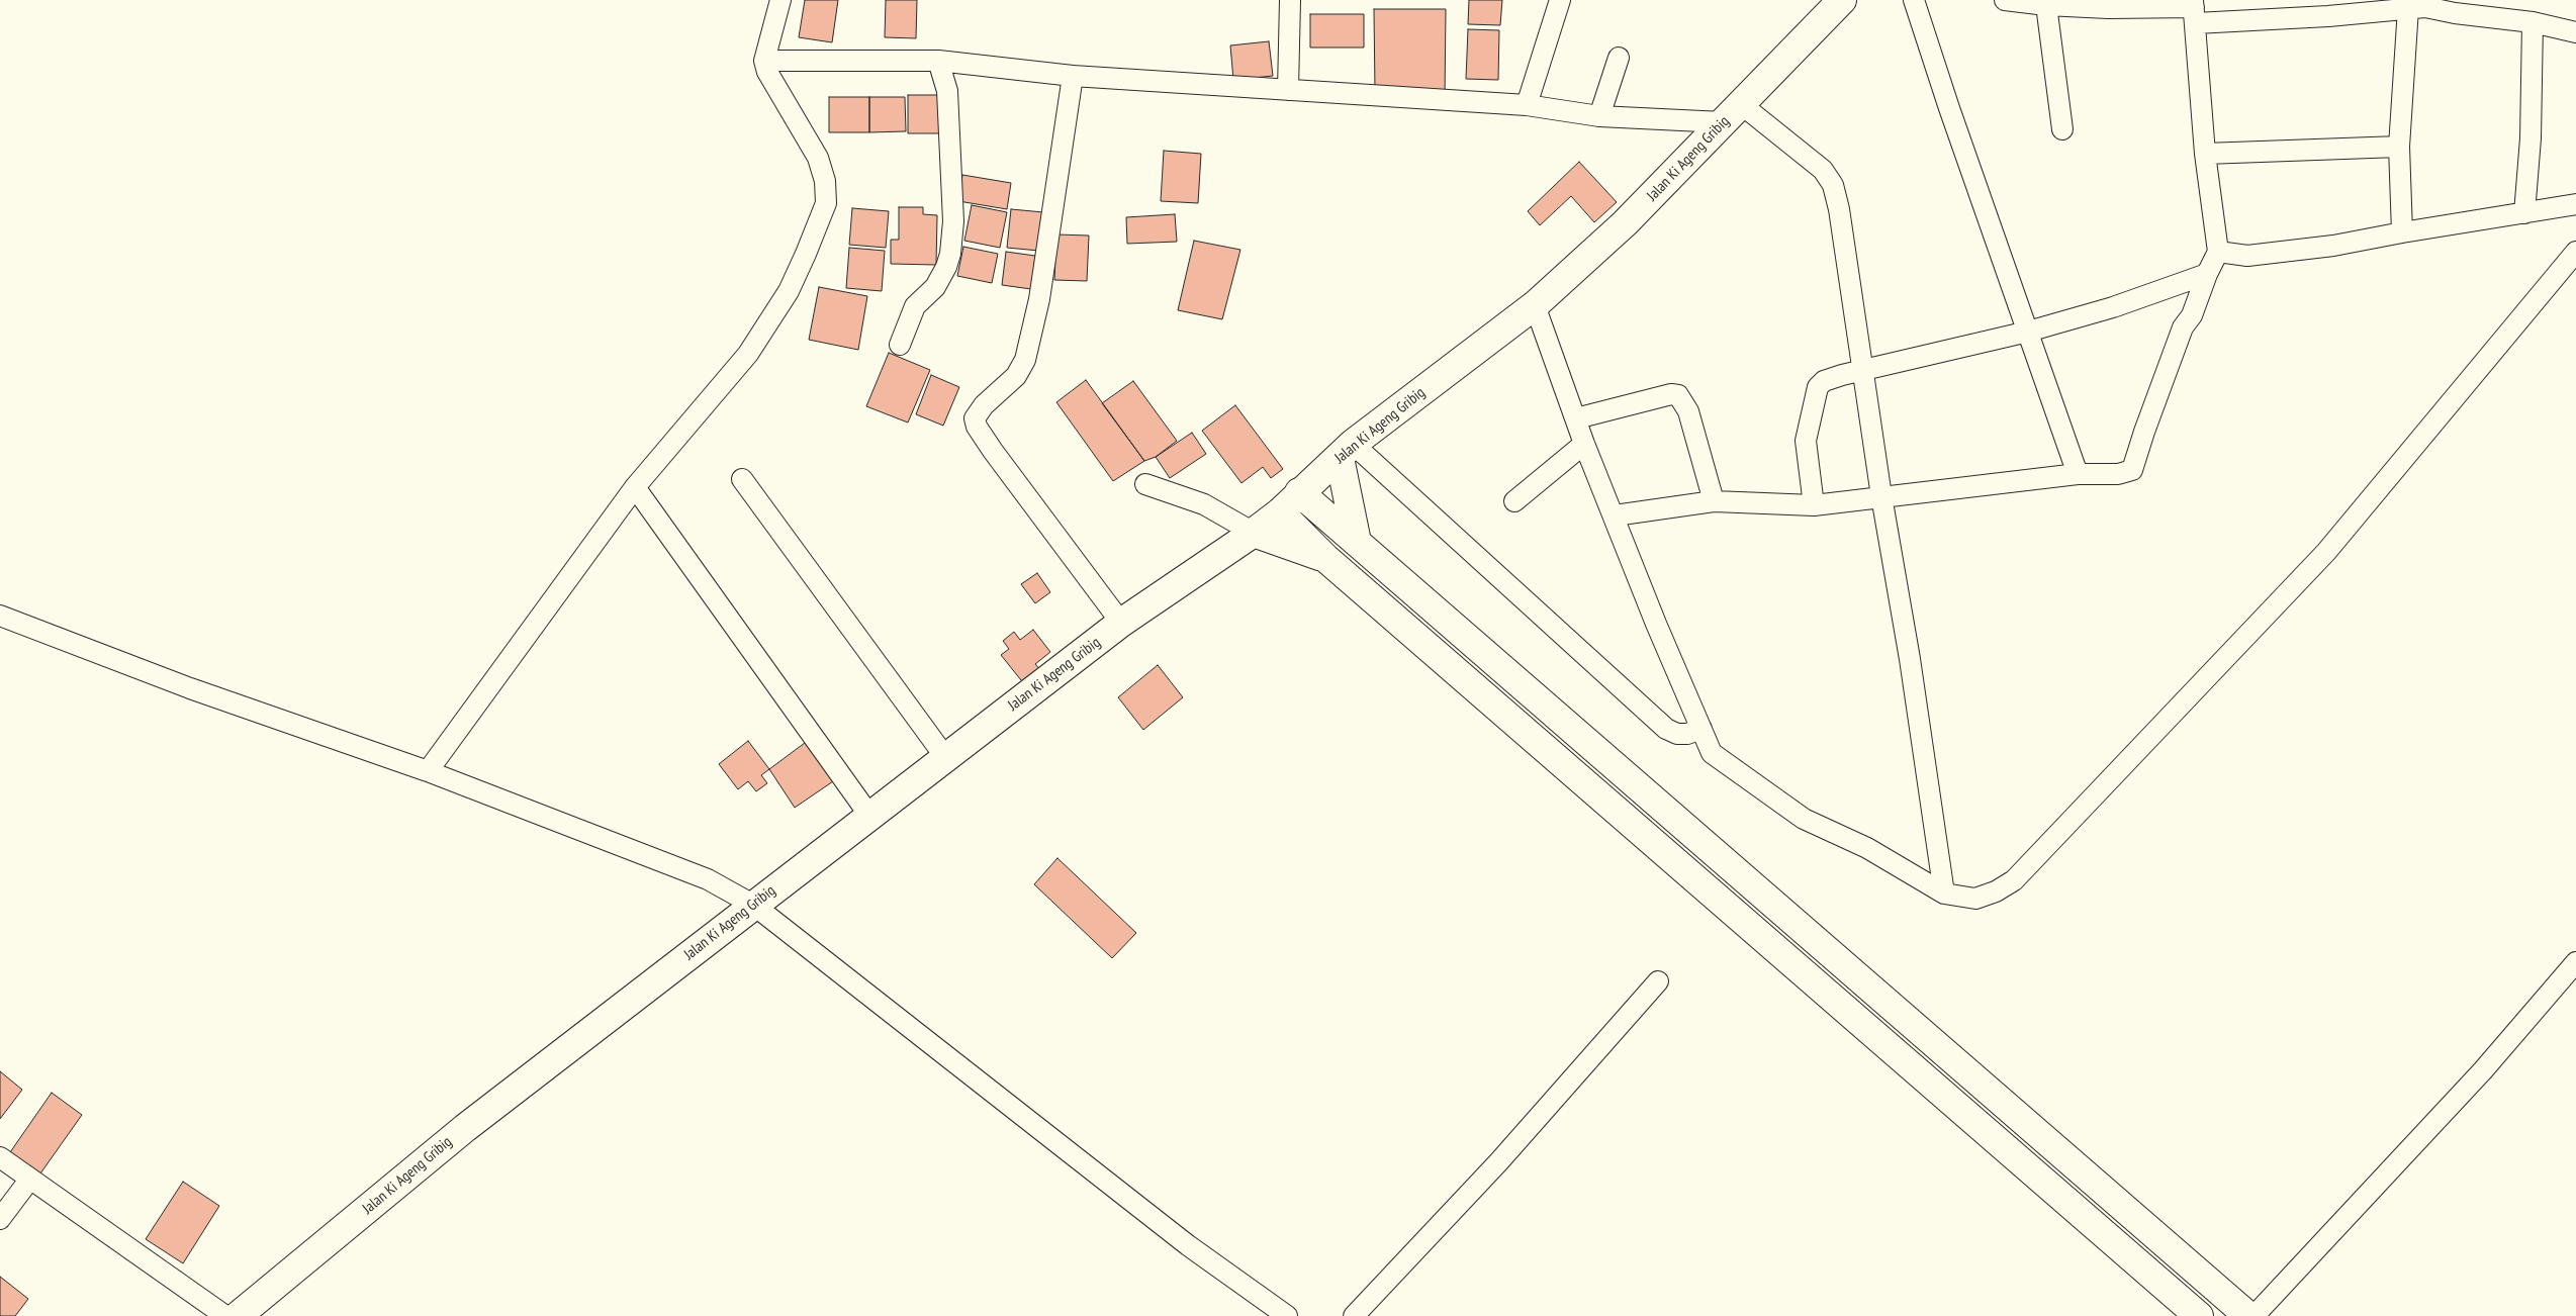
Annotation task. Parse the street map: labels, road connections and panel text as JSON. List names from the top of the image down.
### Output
{
  "streets": {
    "main road": ["Jalan Ki Ageng Gribig"]
  }
}
